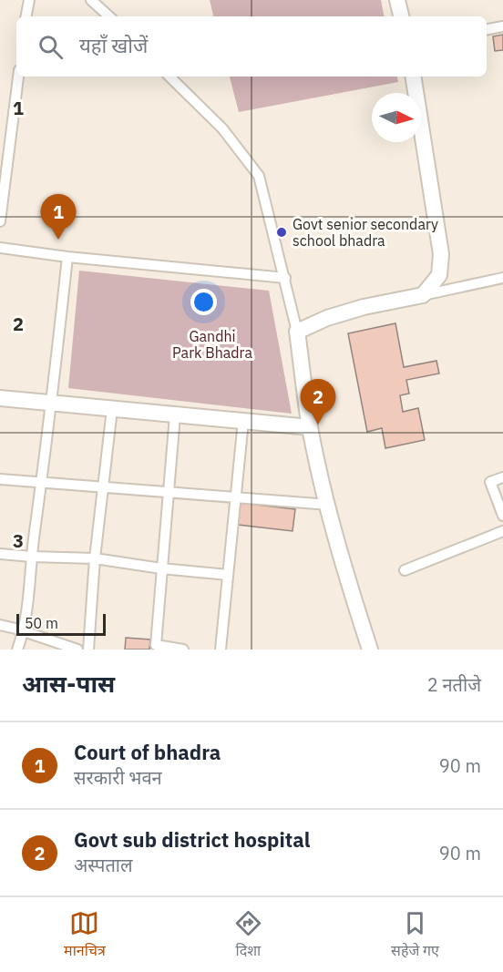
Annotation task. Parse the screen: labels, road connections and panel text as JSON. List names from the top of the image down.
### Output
{
  "parks": ["Gandhi Park Bhadra"],
  "places": ["Govt senior secondary school bhadra"],
  "scale_bar": "50 m",
  "north": "right",
  "page": {
    "search": "यहाँ खोजें",
    "pins": ["1", "2"],
    "scale": "50 m",
    "heading": ["आस-पास", "2 नतीजे"],
    "list": [
      {
        "mark": "1",
        "name": "Court of bhadra",
        "note": "सरकारी भवन",
        "value": "90 m"
      },
      {
        "mark": "2",
        "name": "Govt sub district hospital",
        "note": "अस्पताल",
        "value": "90 m"
      }
    ],
    "nav": ["मानचित्र", "दिशा", "सहेजे गए"]
  },
  "grid": {
    "rows": ["1", "2", "3"]
  }
}
